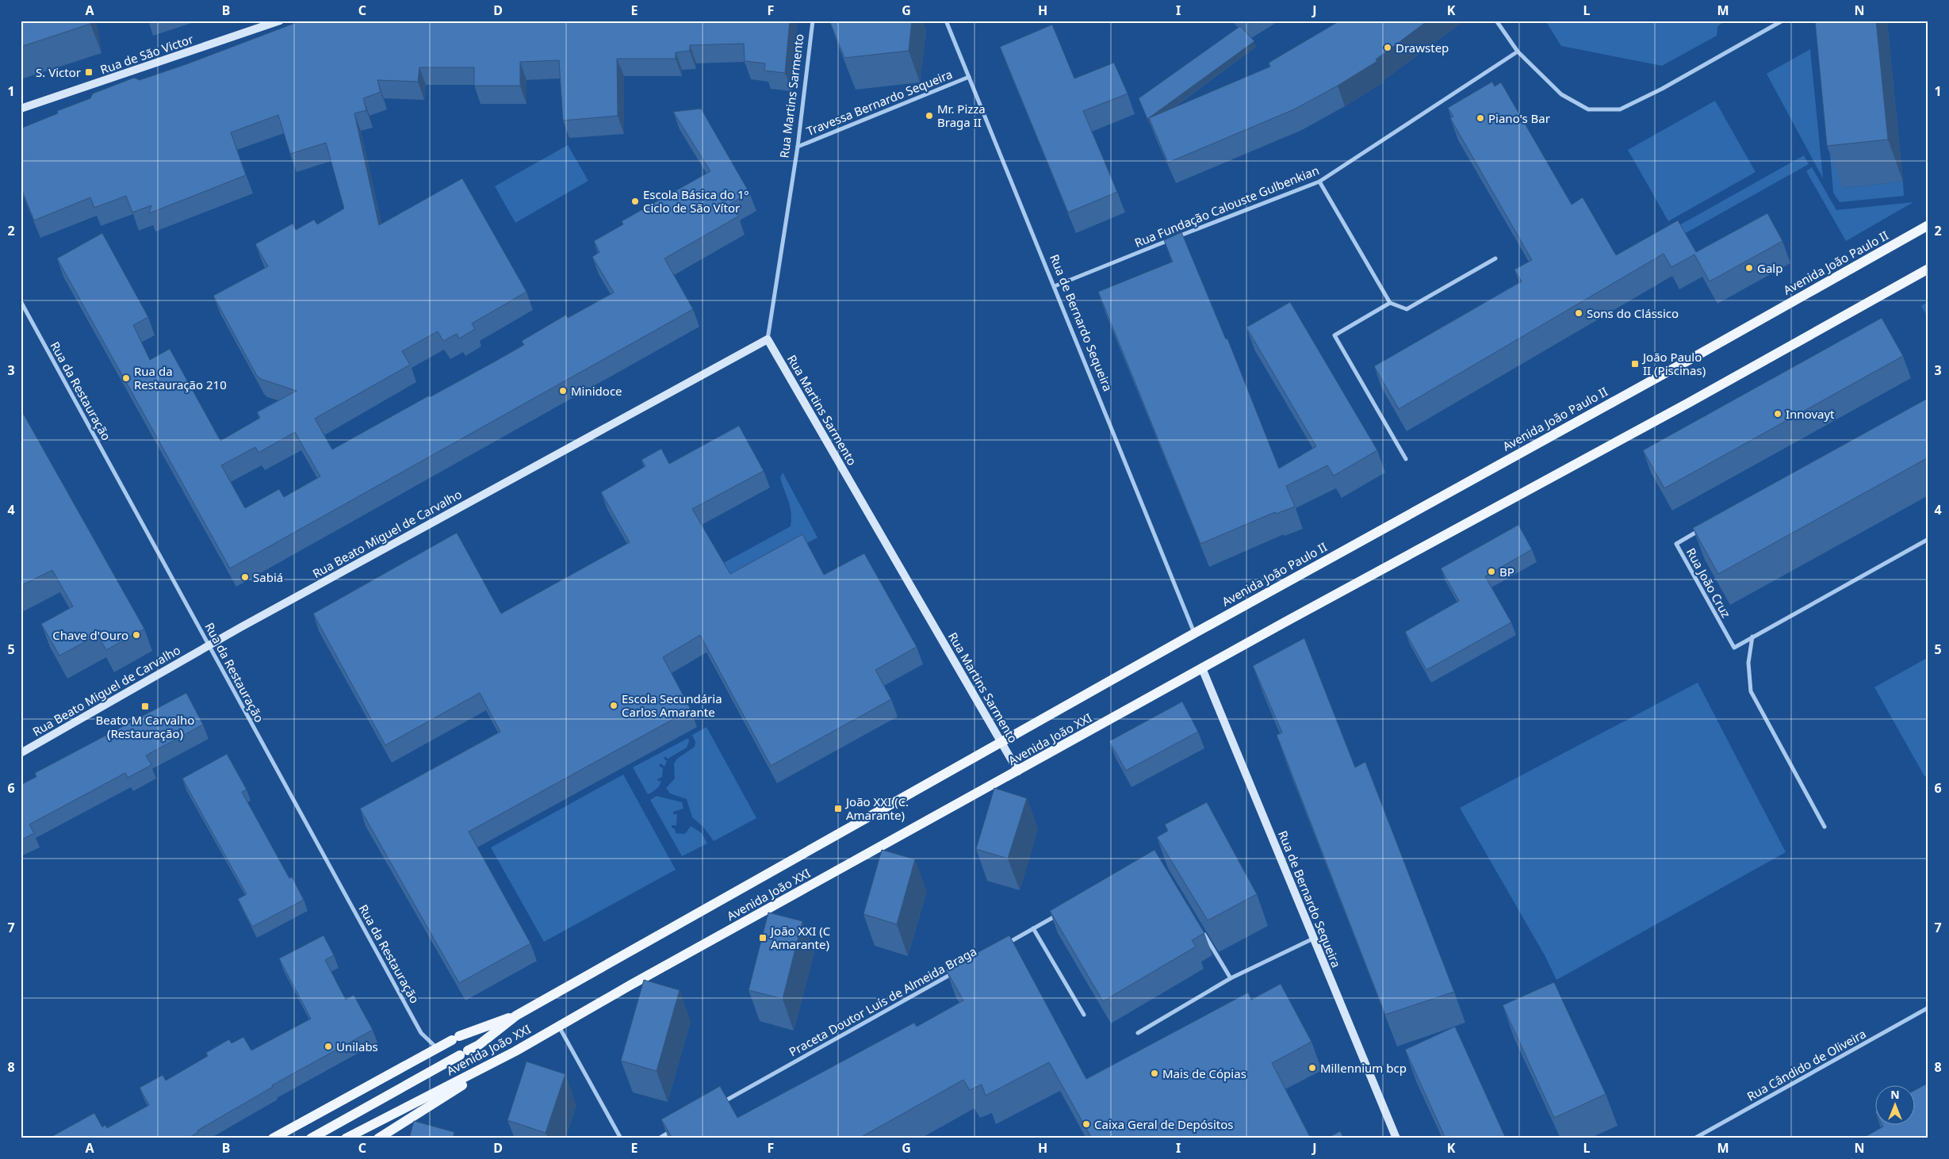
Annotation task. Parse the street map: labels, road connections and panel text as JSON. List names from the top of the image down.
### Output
{
  "streets": {
    "main road": ["Avenida João Paulo II", "Avenida João XXI"],
    "street": [
      "Rua de São Victor",
      "Rua Martins Sarmento",
      "Travessa Bernardo Sequeira",
      "Rua Fundação Calouste Gulbenkian",
      "Rua de Bernardo Sequeira",
      "Rua da Restauração",
      "Rua Beato Miguel de Carvalho",
      "Rua João Cruz",
      "Praceta Doutor Luís de Almeida Braga",
      "Rua Cândido de Oliveira"
    ]
  },
  "crossings": [
    ["Rua Martins Sarmento", "Travessa Bernardo Sequeira"],
    ["Rua Martins Sarmento", "Rua Beato Miguel de Carvalho"],
    ["Rua Martins Sarmento", "Avenida João XXI"],
    ["Travessa Bernardo Sequeira", "Rua de Bernardo Sequeira"],
    ["Rua Fundação Calouste Gulbenkian", "Rua de Bernardo Sequeira"],
    ["Avenida João Paulo II", "Rua de Bernardo Sequeira"],
    ["Avenida João Paulo II", "Avenida João XXI"],
    ["Rua de Bernardo Sequeira", "Avenida João XXI"],
    ["Rua da Restauração", "Rua Beato Miguel de Carvalho"]
  ],
  "places": {
    "other": [
      "Drawstep",
      "Mr. Pizza Braga II",
      "Piano's Bar",
      "Escola Básica do 1º Ciclo de São Vítor",
      "Galp",
      "Sons do Clássico",
      "Rua da Restauração 210",
      "Minidoce",
      "Innovayt",
      "BP",
      "Sabiá",
      "Chave d'Ouro",
      "Escola Secundária Carlos Amarante",
      "Unilabs",
      "Millennium bcp",
      "Mais de Cópias",
      "Caixa Geral de Depósitos"
    ],
    "transit": [
      "S. Victor",
      "João Paulo II (Piscinas)",
      "Beato M Carvalho (Restauração)",
      "João XXI (C. Amarante)",
      "João XXI (C Amarante)"
    ]
  },
  "north": "top",
  "grid": {
    "columns": [
      "A",
      "B",
      "C",
      "D",
      "E",
      "F",
      "G",
      "H",
      "I",
      "J",
      "K",
      "L",
      "M",
      "N"
    ],
    "rows": [
      "1",
      "2",
      "3",
      "4",
      "5",
      "6",
      "7",
      "8"
    ]
  }
}
